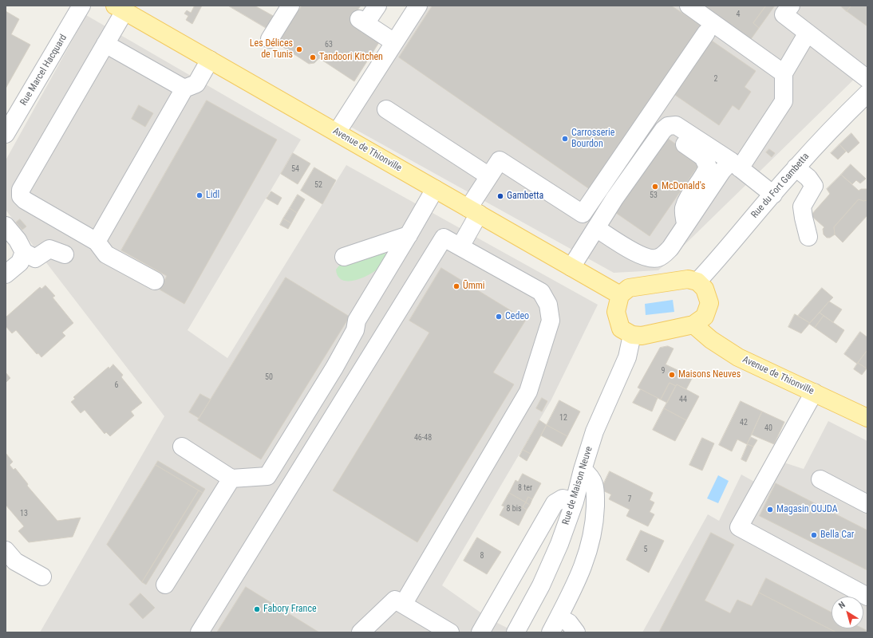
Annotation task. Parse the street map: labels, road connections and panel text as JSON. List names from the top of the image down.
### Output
{
  "streets": {
    "main road": ["Avenue de Thionville"],
    "street": ["Rue Marcel Hacquard", "Rue du Fort Gambetta", "Rue de Maison Neuve"]
  },
  "places": [
    "Les Délices de Tunis",
    "Tandoori Kitchen",
    "Carrosserie Bourdon",
    "McDonald's",
    "Lidl",
    "Gambetta",
    "Ūmmi",
    "Cedeo",
    "Maisons Neuves",
    "Magasin OUJDA",
    "Bella Car",
    "Fabory France"
  ],
  "house_numbers": [
    "4",
    "63",
    "2",
    "54",
    "52",
    "53",
    "9",
    "50",
    "6",
    "44",
    "12",
    "42",
    "40",
    "46-48",
    "8 ter",
    "7",
    "8 bis",
    "13",
    "5",
    "8"
  ],
  "north": "top left"
}
